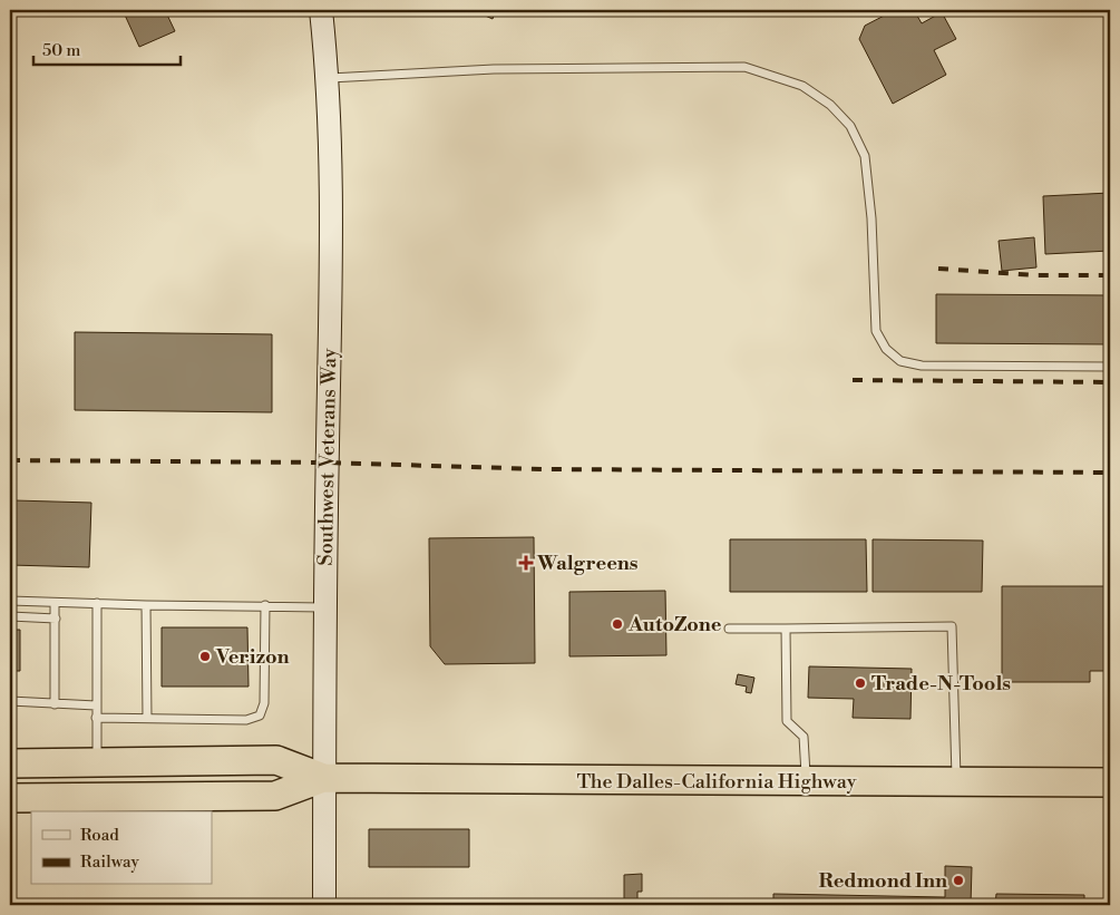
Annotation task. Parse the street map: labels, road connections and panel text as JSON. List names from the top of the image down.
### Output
{
  "streets": {
    "highway": ["The Dalles-California Highway"],
    "main road": ["Southwest Veterans Way"]
  },
  "crossings": [
    ["Southwest Veterans Way", "The Dalles-California Highway"]
  ],
  "places": {
    "health": ["Walgreens"],
    "other": [
      "AutoZone",
      "Verizon",
      "Trade-N-Tools",
      "Redmond Inn"
    ]
  },
  "legend": ["Road", "Railway"],
  "scale_bar": "50 m"
}
